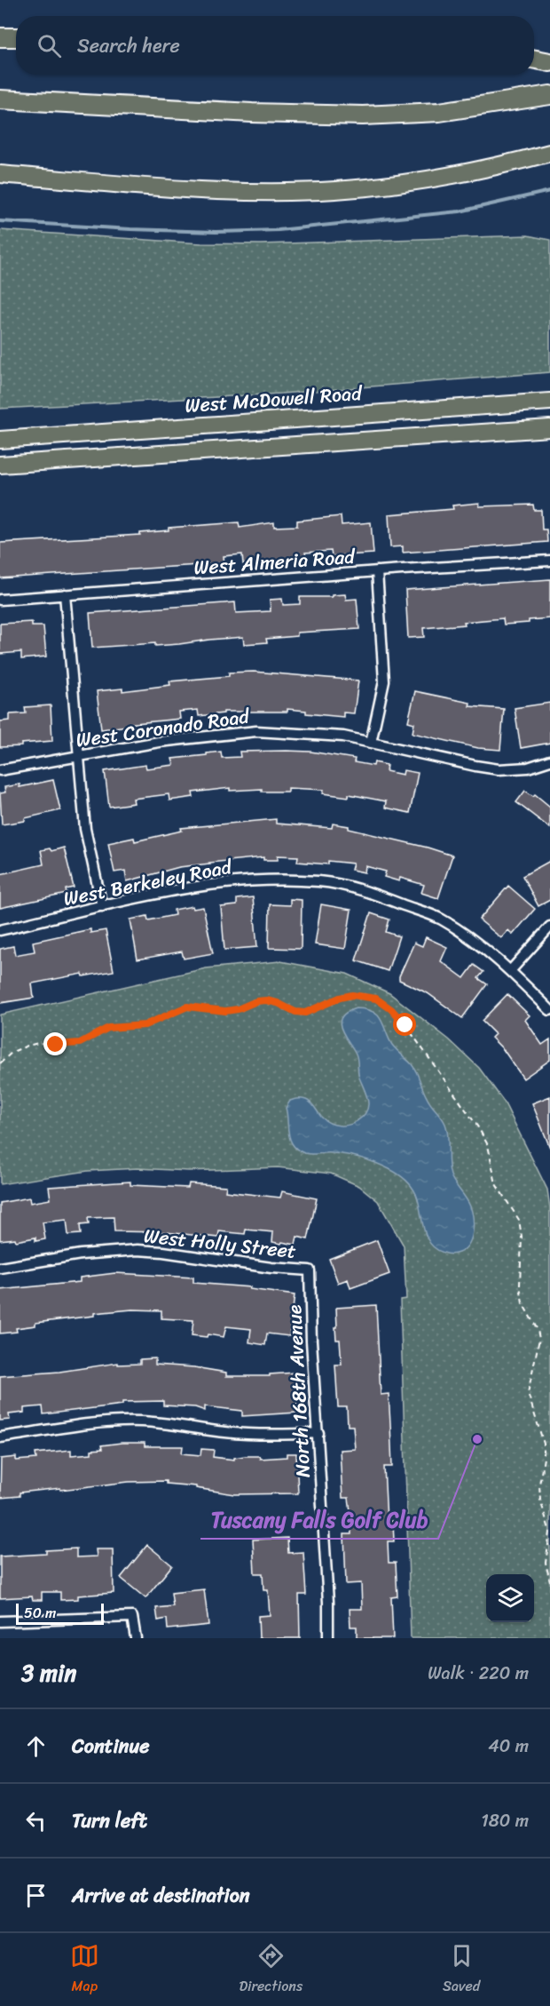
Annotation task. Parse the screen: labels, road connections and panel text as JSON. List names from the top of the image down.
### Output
{
  "streets": {
    "main road": ["West McDowell Road"],
    "street": [
      "West Almeria Road",
      "West Coronado Road",
      "West Berkeley Road",
      "West Holly Street",
      "North 168th Avenue"
    ]
  },
  "crossings": [
    ["West Holly Street", "North 168th Avenue"]
  ],
  "places": ["Tuscany Falls Golf Club"],
  "scale_bar": "50 m",
  "page": {
    "search": "Search here",
    "scale": "50 m",
    "heading": ["3 min", "Walk · 220 m"],
    "list": [
      ["Continue", "40 m"],
      ["Turn left", "180 m"],
      "Arrive at destination"
    ],
    "nav": ["Map", "Directions", "Saved"]
  }
}
